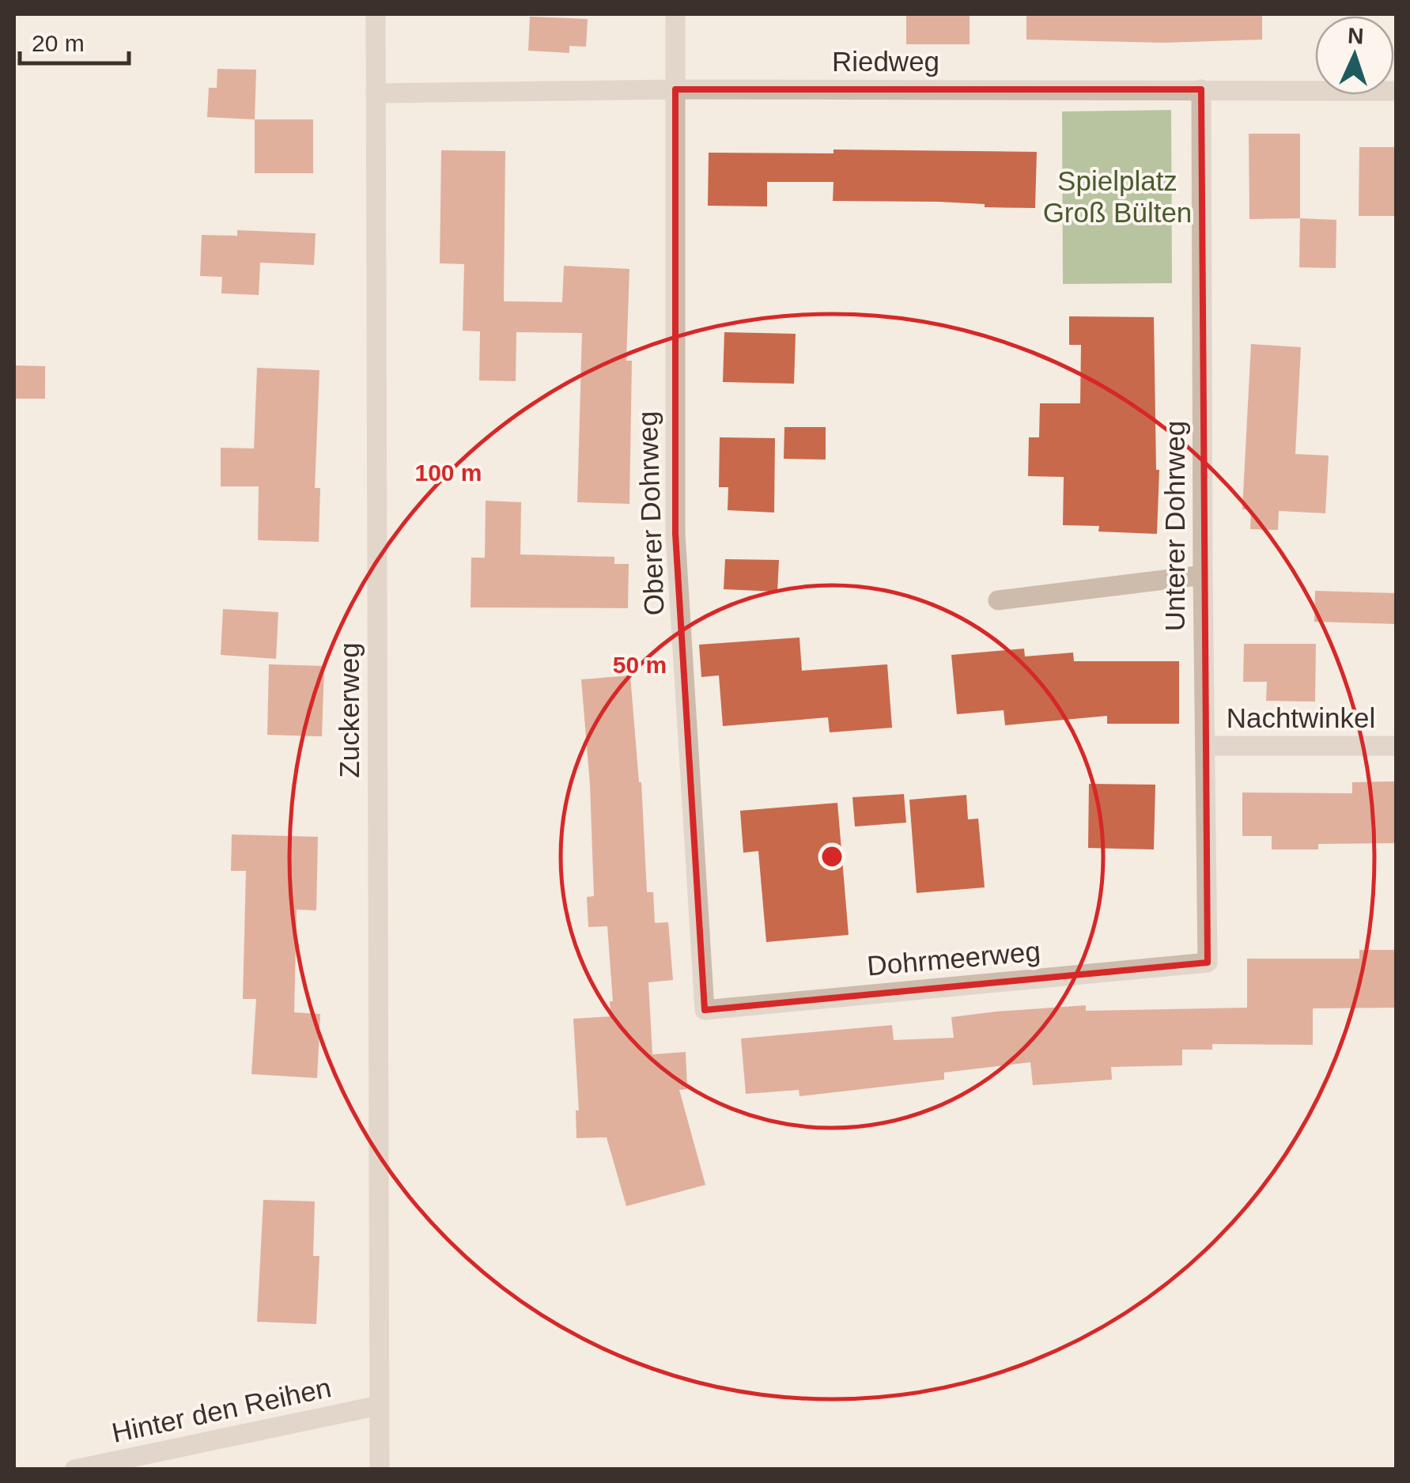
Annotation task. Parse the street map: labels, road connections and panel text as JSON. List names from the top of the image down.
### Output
{
  "streets": {
    "street": [
      "Riedweg",
      "Oberer Dohrweg",
      "Unterer Dohrweg",
      "Zuckerweg",
      "Nachtwinkel",
      "Dohrmeerweg",
      "Hinter den Reihen"
    ]
  },
  "crossings": [
    ["Riedweg", "Oberer Dohrweg"],
    ["Riedweg", "Unterer Dohrweg"],
    ["Riedweg", "Zuckerweg"],
    ["Oberer Dohrweg", "Dohrmeerweg"],
    ["Unterer Dohrweg", "Nachtwinkel"],
    ["Unterer Dohrweg", "Dohrmeerweg"],
    ["Zuckerweg", "Hinter den Reihen"]
  ],
  "parks": ["Spielplatz Groß Bülten"],
  "scale_bar": "20 m",
  "north": "top",
  "rings": ["100 m", "50 m"]
}
